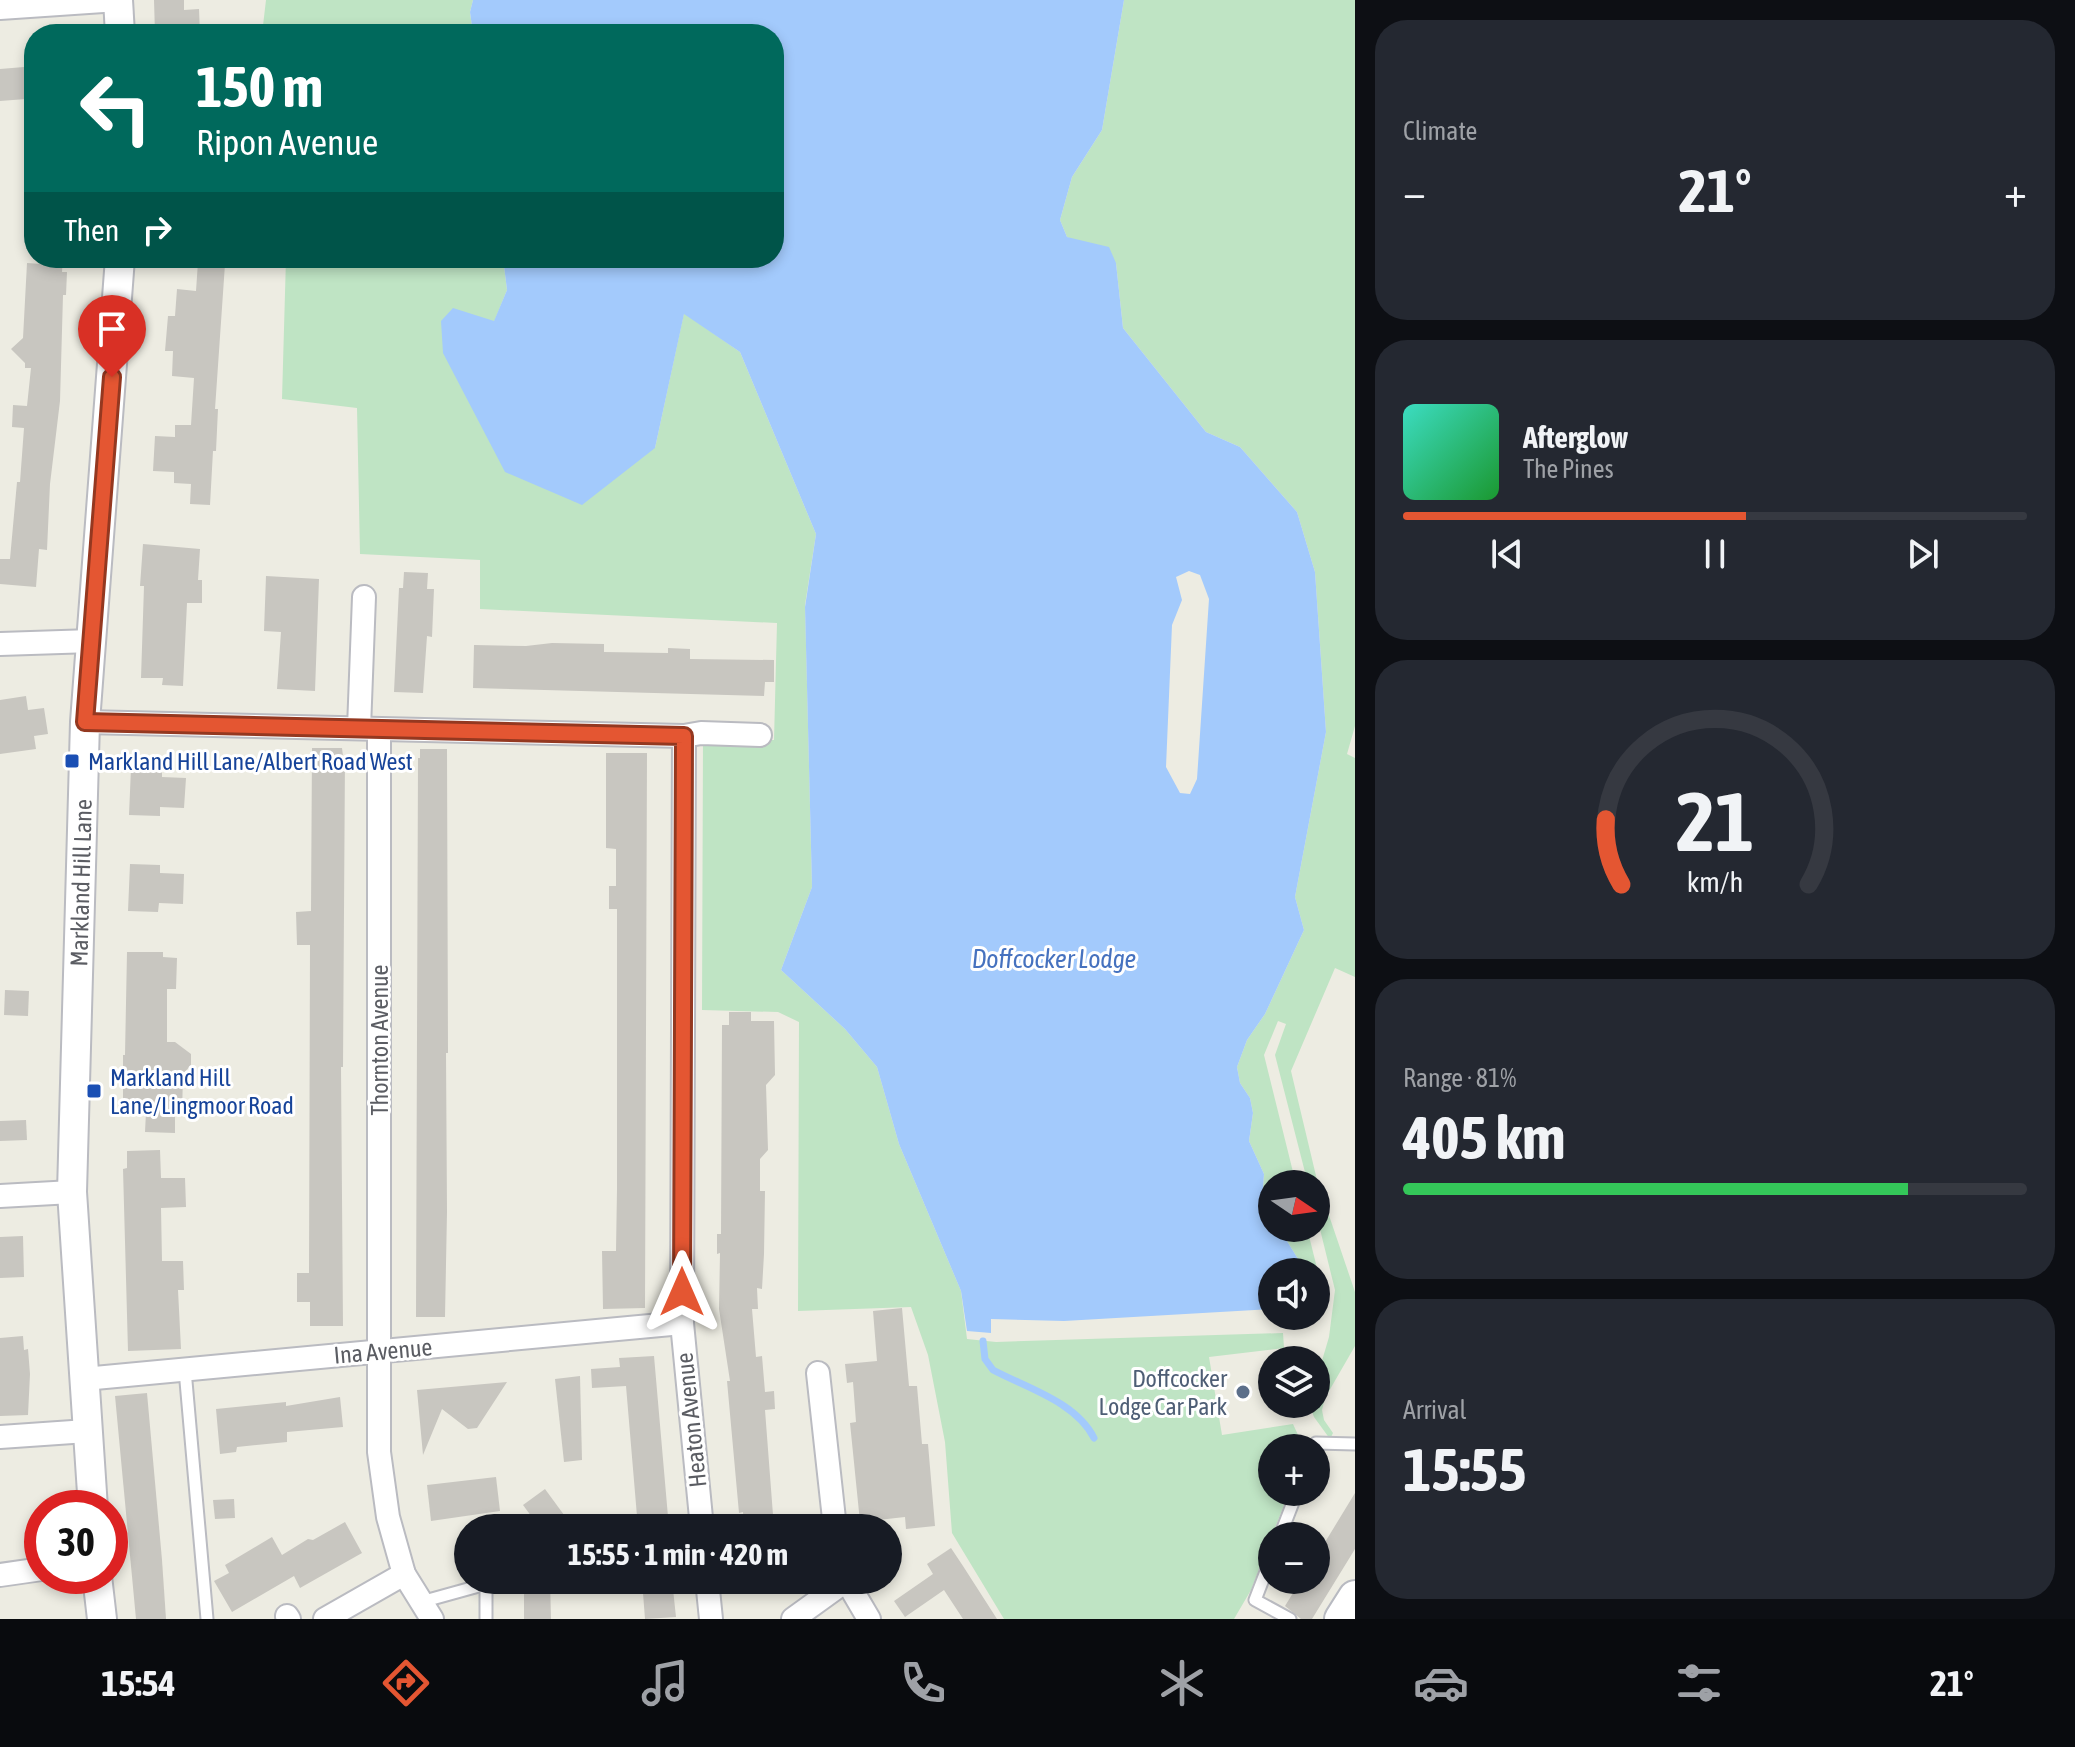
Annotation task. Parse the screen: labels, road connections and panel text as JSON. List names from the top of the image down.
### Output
{
  "streets": {
    "street": [
      "Markland Hill Lane",
      "Thornton Avenue",
      "Ina Avenue",
      "Heaton Avenue"
    ]
  },
  "crossings": [
    ["Markland Hill Lane", "Ina Avenue"],
    ["Thornton Avenue", "Ina Avenue"],
    ["Ina Avenue", "Heaton Avenue"]
  ],
  "water": ["Doffcocker Lodge"],
  "places": {
    "transit": ["Markland Hill Lane/Albert Road West", "Markland Hill Lane/Lingmoor Road"],
    "other": ["Doffcocker Lodge Car Park"]
  },
  "north": "right",
  "page": {
    "tile": [
      "Climate",
      ["Range · 81%", "405 km"],
      ["Arrival", "15:55"]
    ],
    "turn": ["150 m", "Ripon Avenue"],
    "heat": ["−", "21°", "+"],
    "then": "Then",
    "song": ["Afterglow", "The Pines"],
    "map_buttons": ["+", "−"],
    "limit": "30",
    "trip": "15:55 · 1 min · 420 m",
    "tabs": ["15:54", "21°"],
    "gauge": ["21", "km/h"]
  }
}
